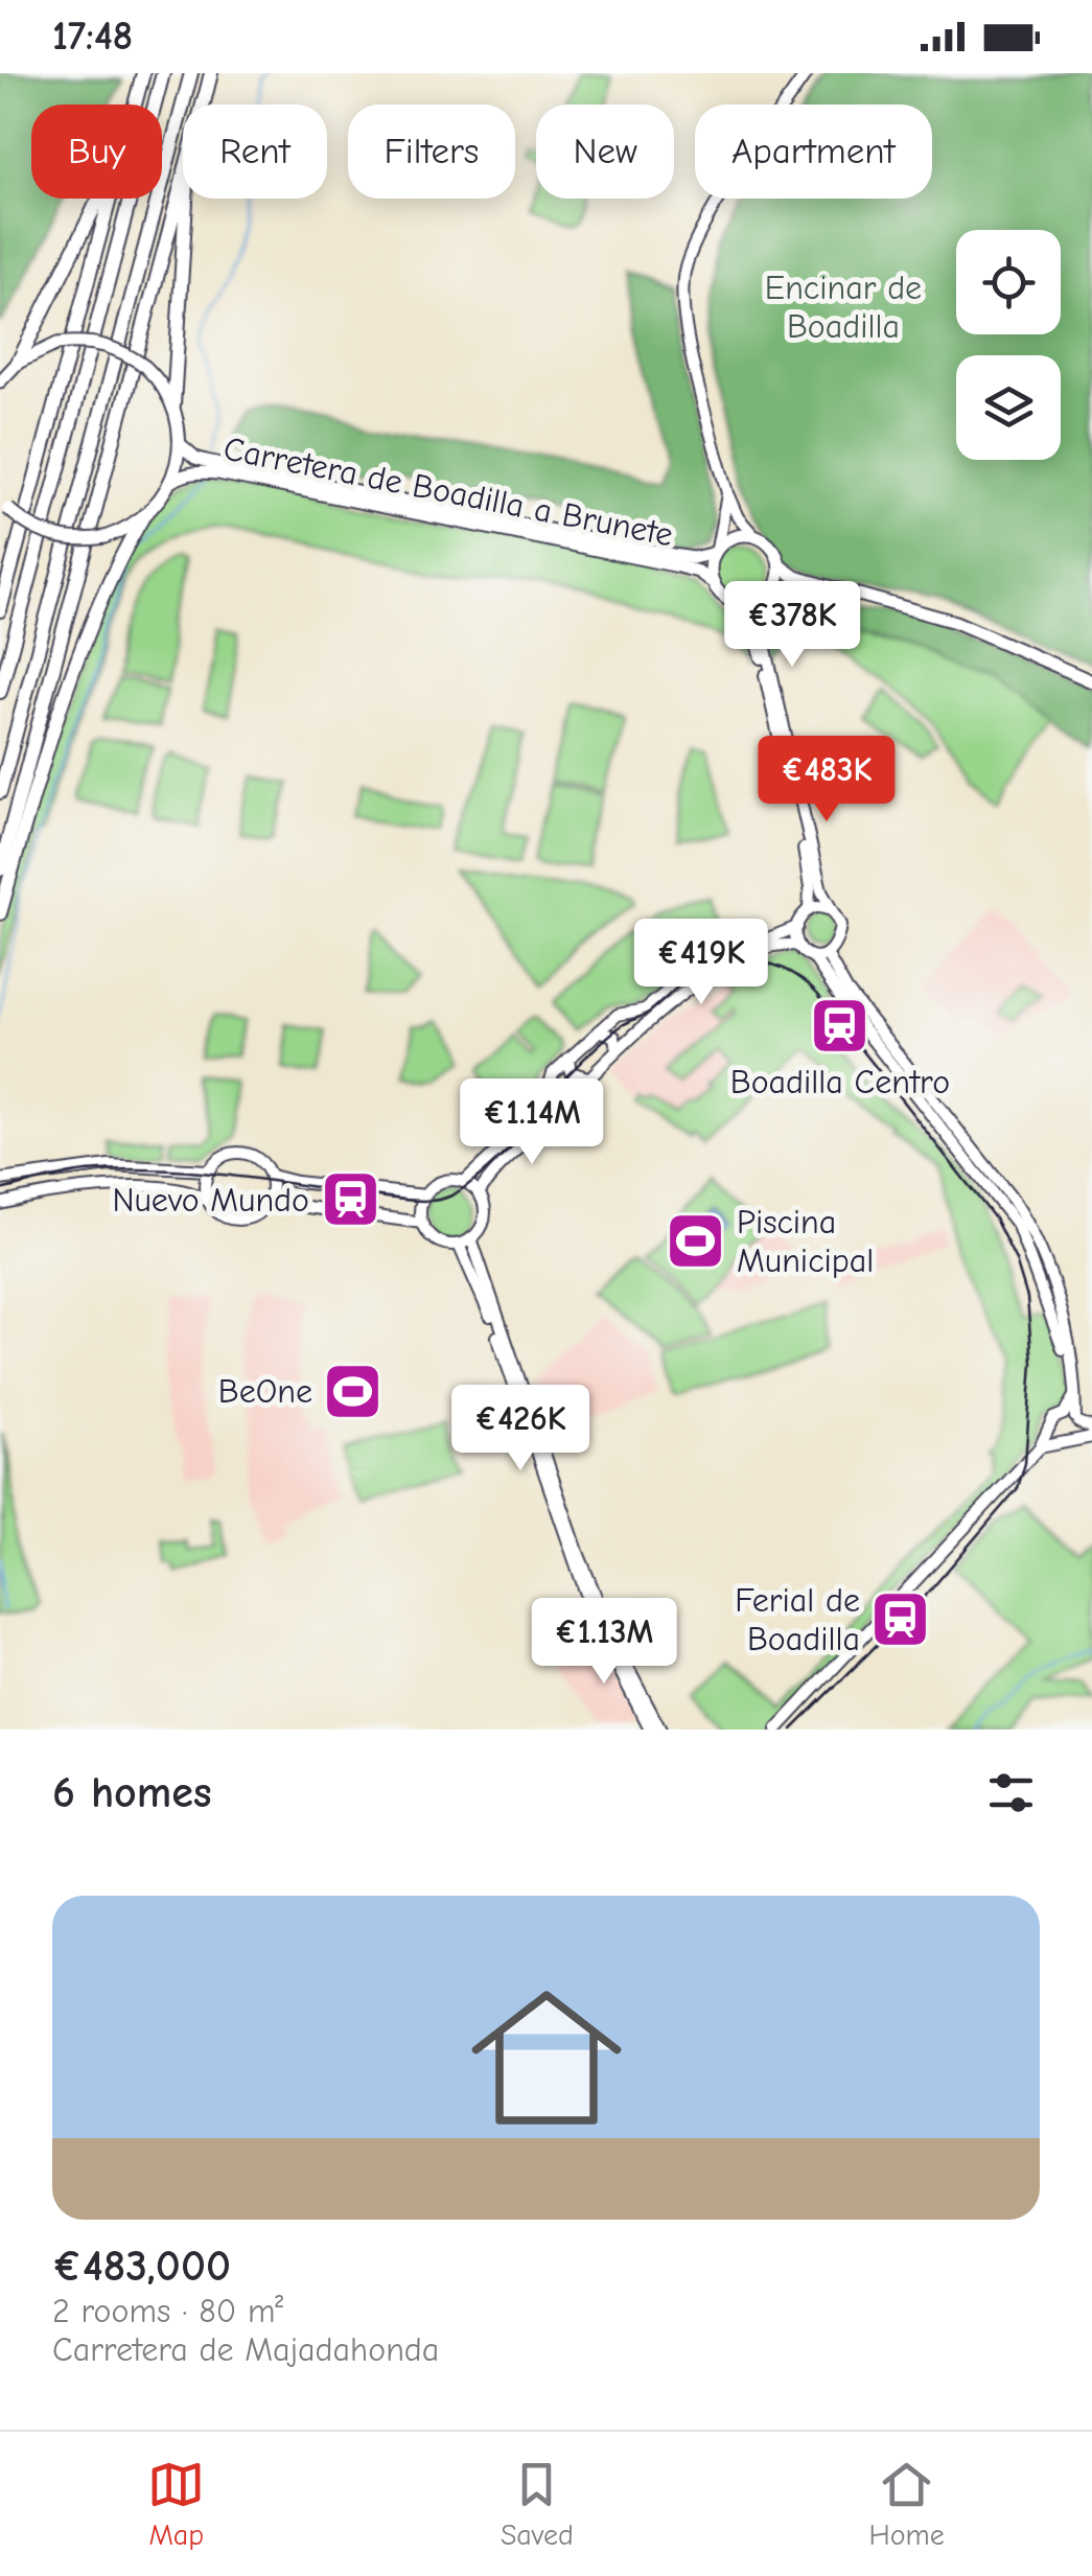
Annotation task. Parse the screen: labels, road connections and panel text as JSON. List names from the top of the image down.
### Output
{
  "streets": {
    "main road": ["Carretera de Boadilla a Brunete"]
  },
  "parks": ["Encinar de Boadilla"],
  "places": {
    "station": ["Boadilla Centro", "Nuevo Mundo", "Ferial de Boadilla"],
    "sports": ["Piscina Municipal", "BeOne"]
  },
  "page": {
    "status": "17:48",
    "chip": [
      "Buy",
      "Rent",
      "Filters",
      "New",
      "Apartment"
    ],
    "price": [
      "€378K",
      "€483K",
      "€419K",
      "€1.14M",
      "€426K",
      "€1.13M"
    ],
    "heading": "6 homes",
    "list": [
      {
        "name": "€483,000",
        "note": "2 rooms · 80 m² · Carretera de Majadahonda"
      }
    ],
    "tabs": ["Map", "Saved", "Home"]
  }
}
